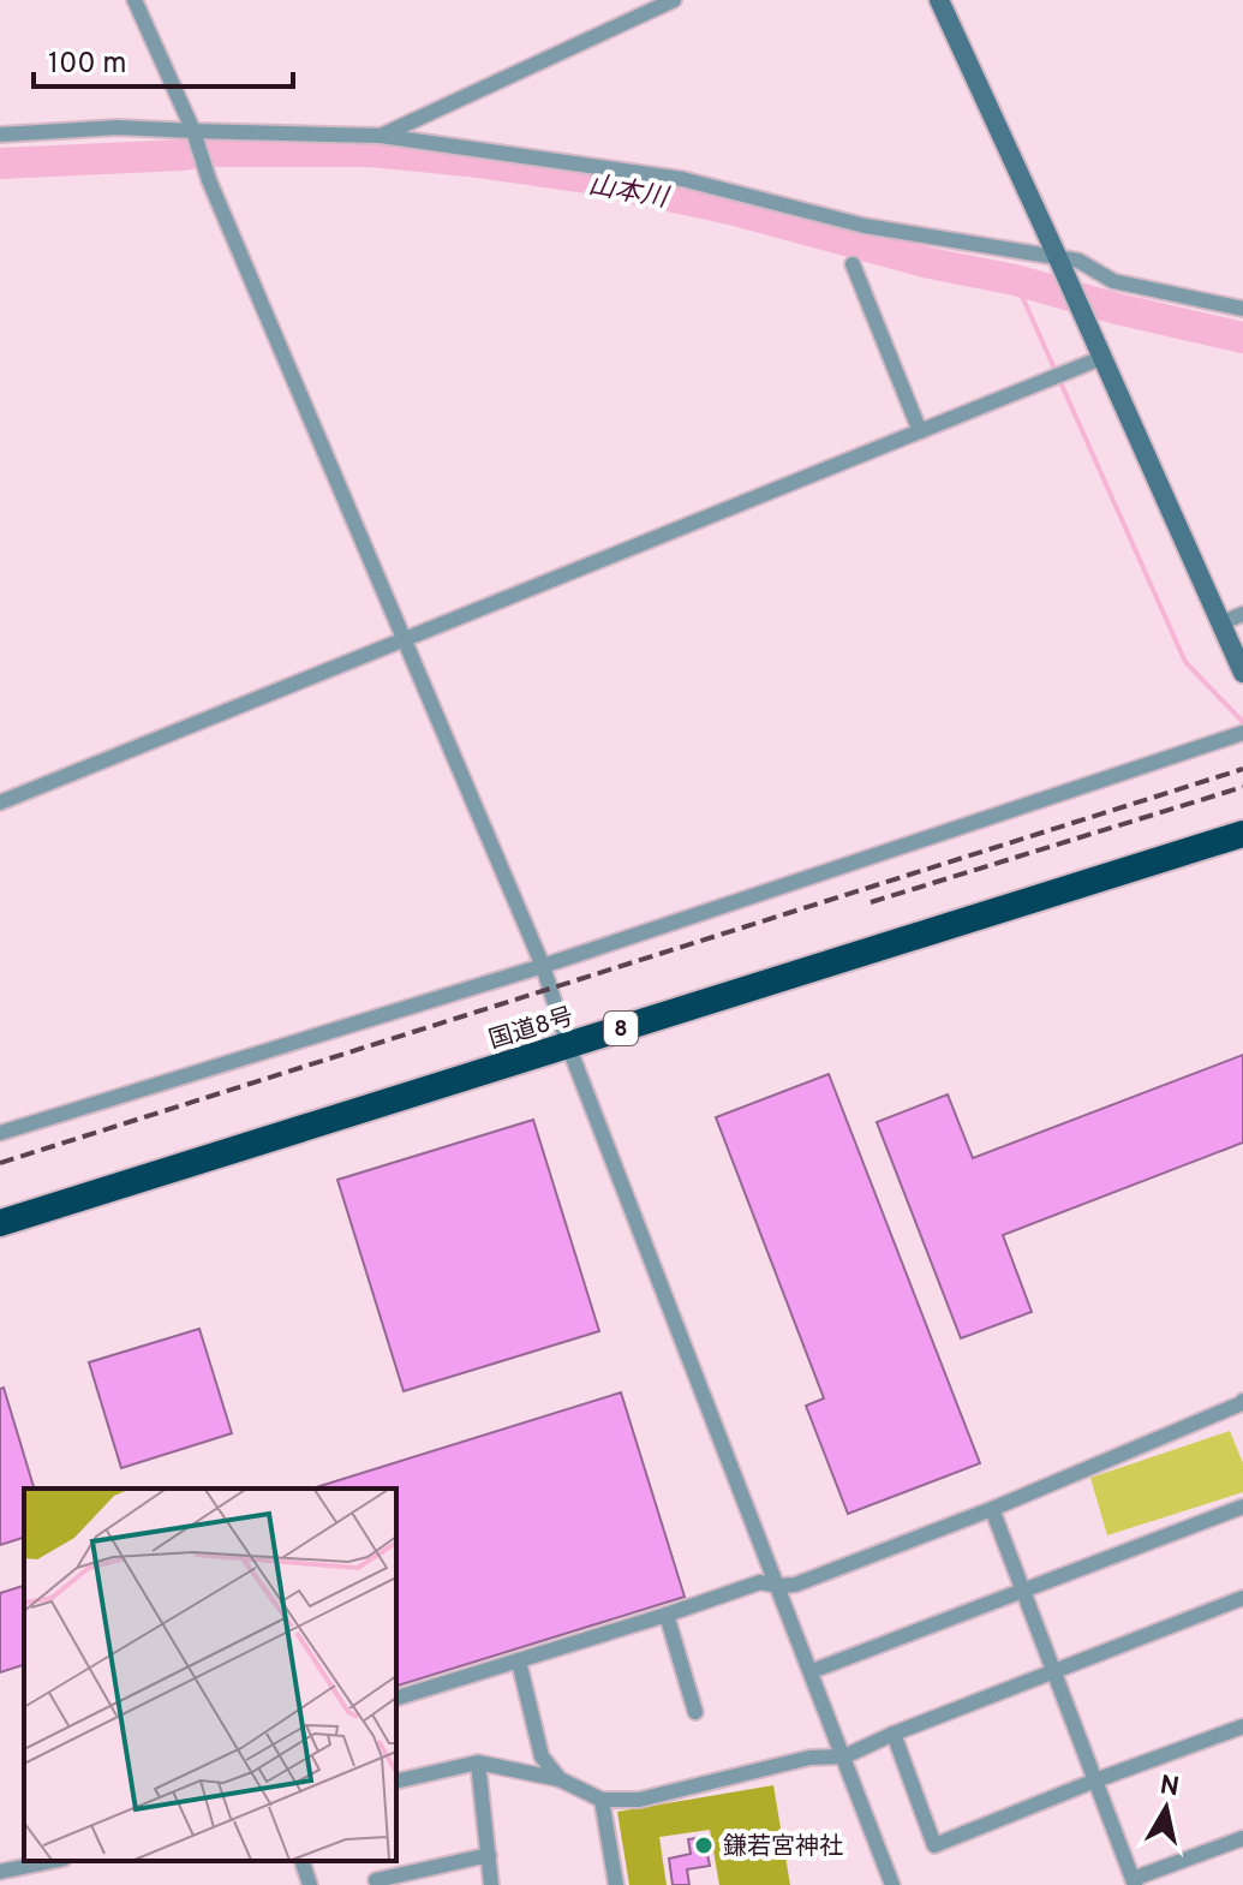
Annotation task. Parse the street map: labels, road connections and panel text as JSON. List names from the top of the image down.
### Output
{
  "streets": {
    "highway": ["国道8号", "8"]
  },
  "water": ["山本川"],
  "places": ["鎌若宮神社"],
  "scale_bar": "100 m",
  "north": "top"
}
